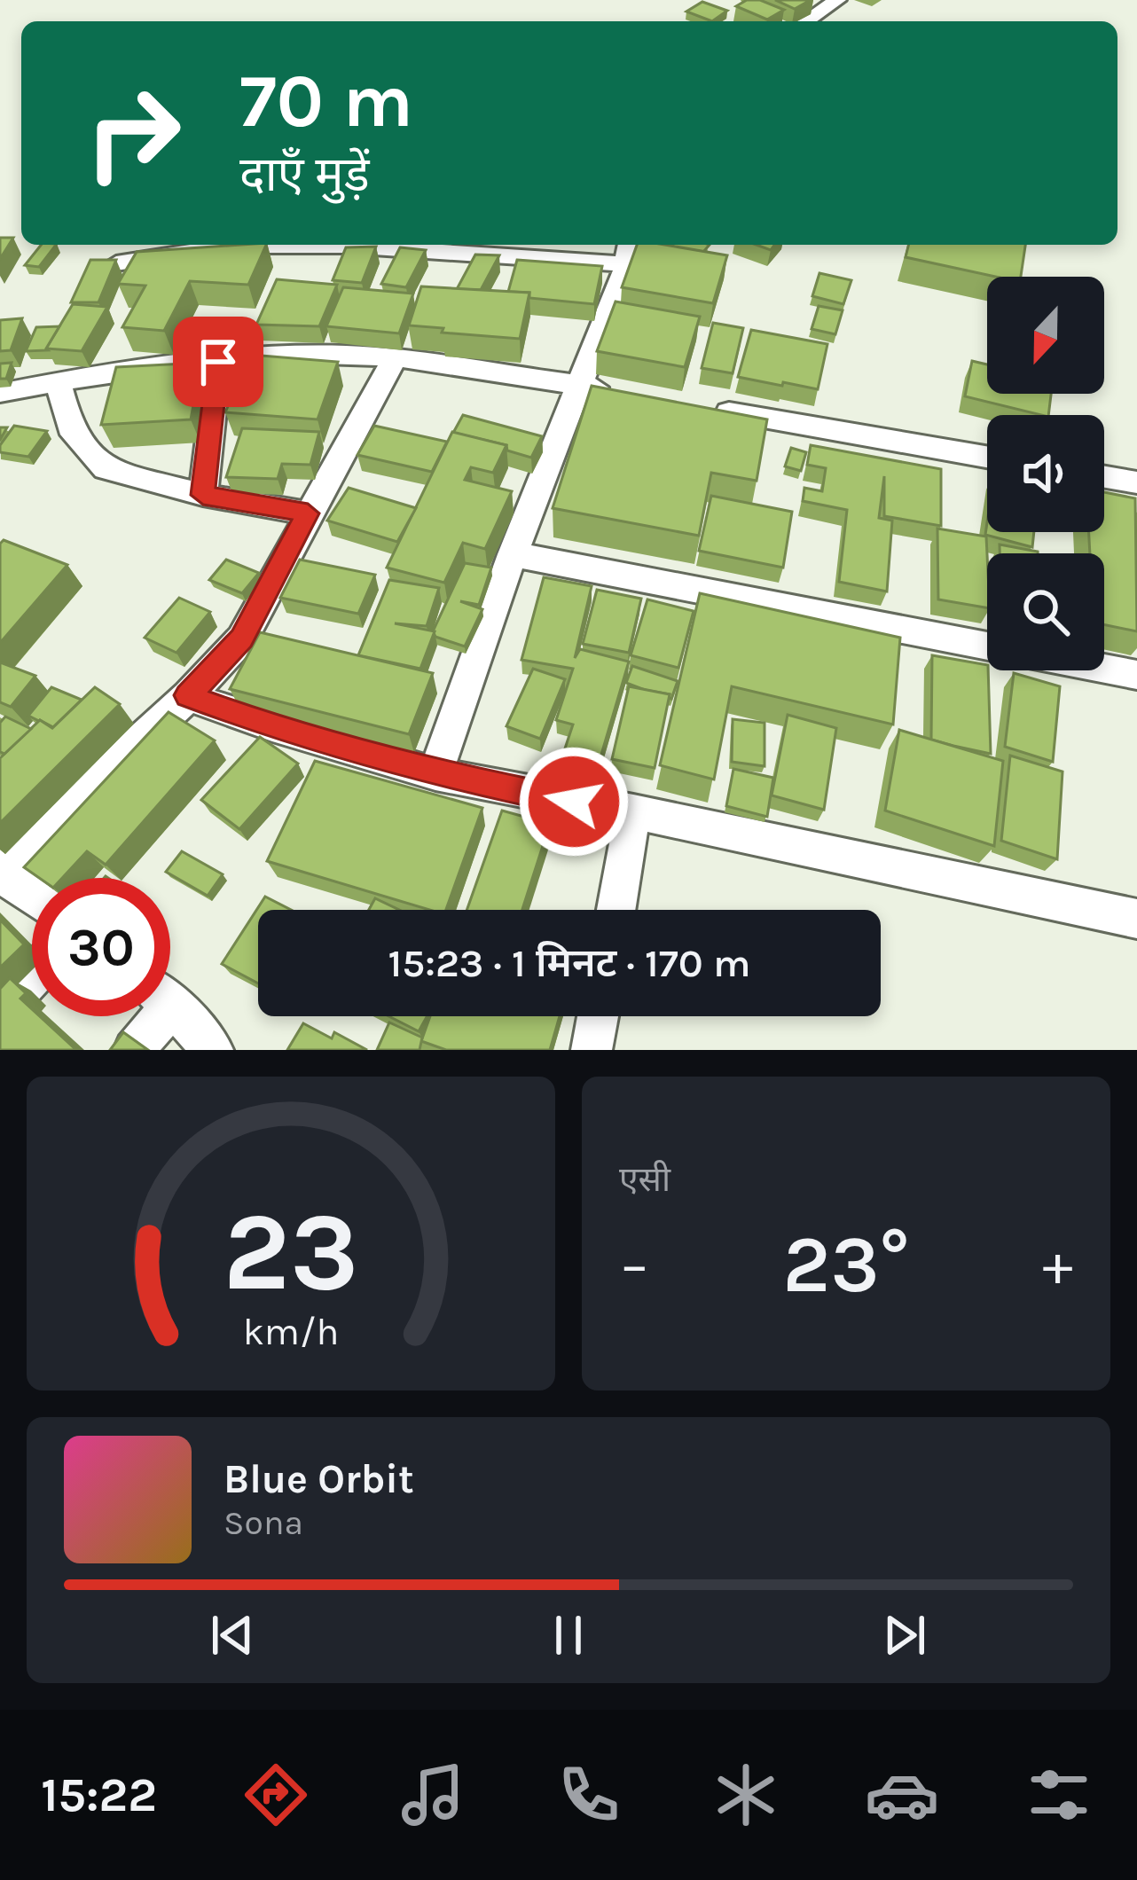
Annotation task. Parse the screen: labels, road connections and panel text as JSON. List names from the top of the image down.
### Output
{
  "north": "bottom",
  "page": {
    "turn": ["70 m", "दाएँ मुड़ें"],
    "limit": "30",
    "trip": "15:23 · 1 मिनट · 170 m",
    "tile": "एसी",
    "heat": ["−", "23°", "+"],
    "song": ["Blue Orbit", "Sona"],
    "tabs": "15:22",
    "gauge": ["23", "km/h"]
  }
}
